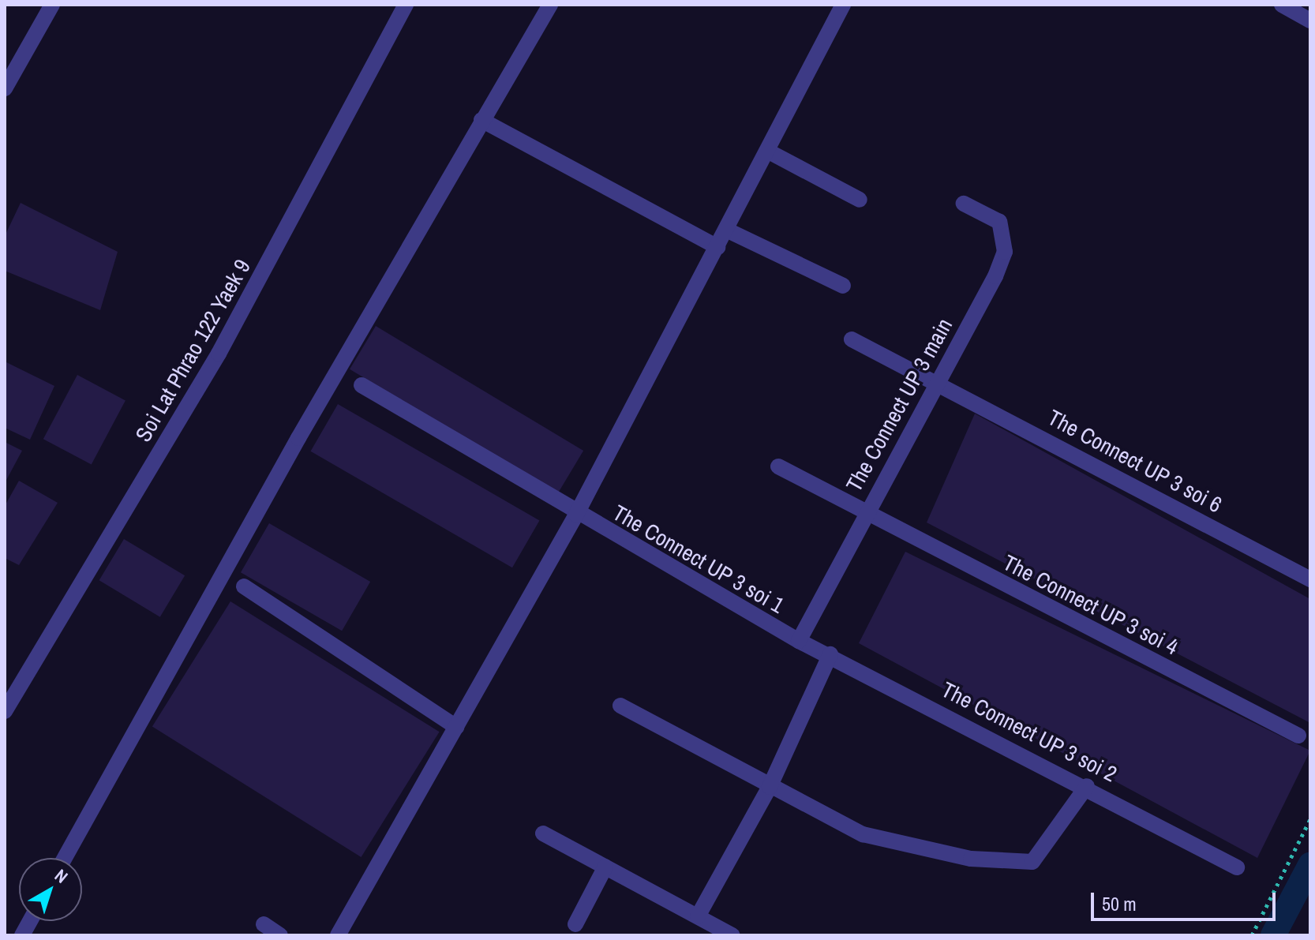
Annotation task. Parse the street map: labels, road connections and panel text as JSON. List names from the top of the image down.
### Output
{
  "streets": {
    "street": [
      "Soi Lat Phrao 122 Yaek 9",
      "The Connect UP 3 main",
      "The Connect UP 3 soi 6",
      "The Connect UP 3 soi 1",
      "The Connect UP 3 soi 4",
      "The Connect UP 3 soi 2"
    ]
  },
  "crossings": [
    ["The Connect UP 3 main", "The Connect UP 3 soi 6"],
    ["The Connect UP 3 main", "The Connect UP 3 soi 1"],
    ["The Connect UP 3 main", "The Connect UP 3 soi 4"],
    ["The Connect UP 3 main", "The Connect UP 3 soi 2"],
    ["The Connect UP 3 soi 1", "The Connect UP 3 soi 2"]
  ],
  "scale_bar": "50 m",
  "north": "top right"
}
